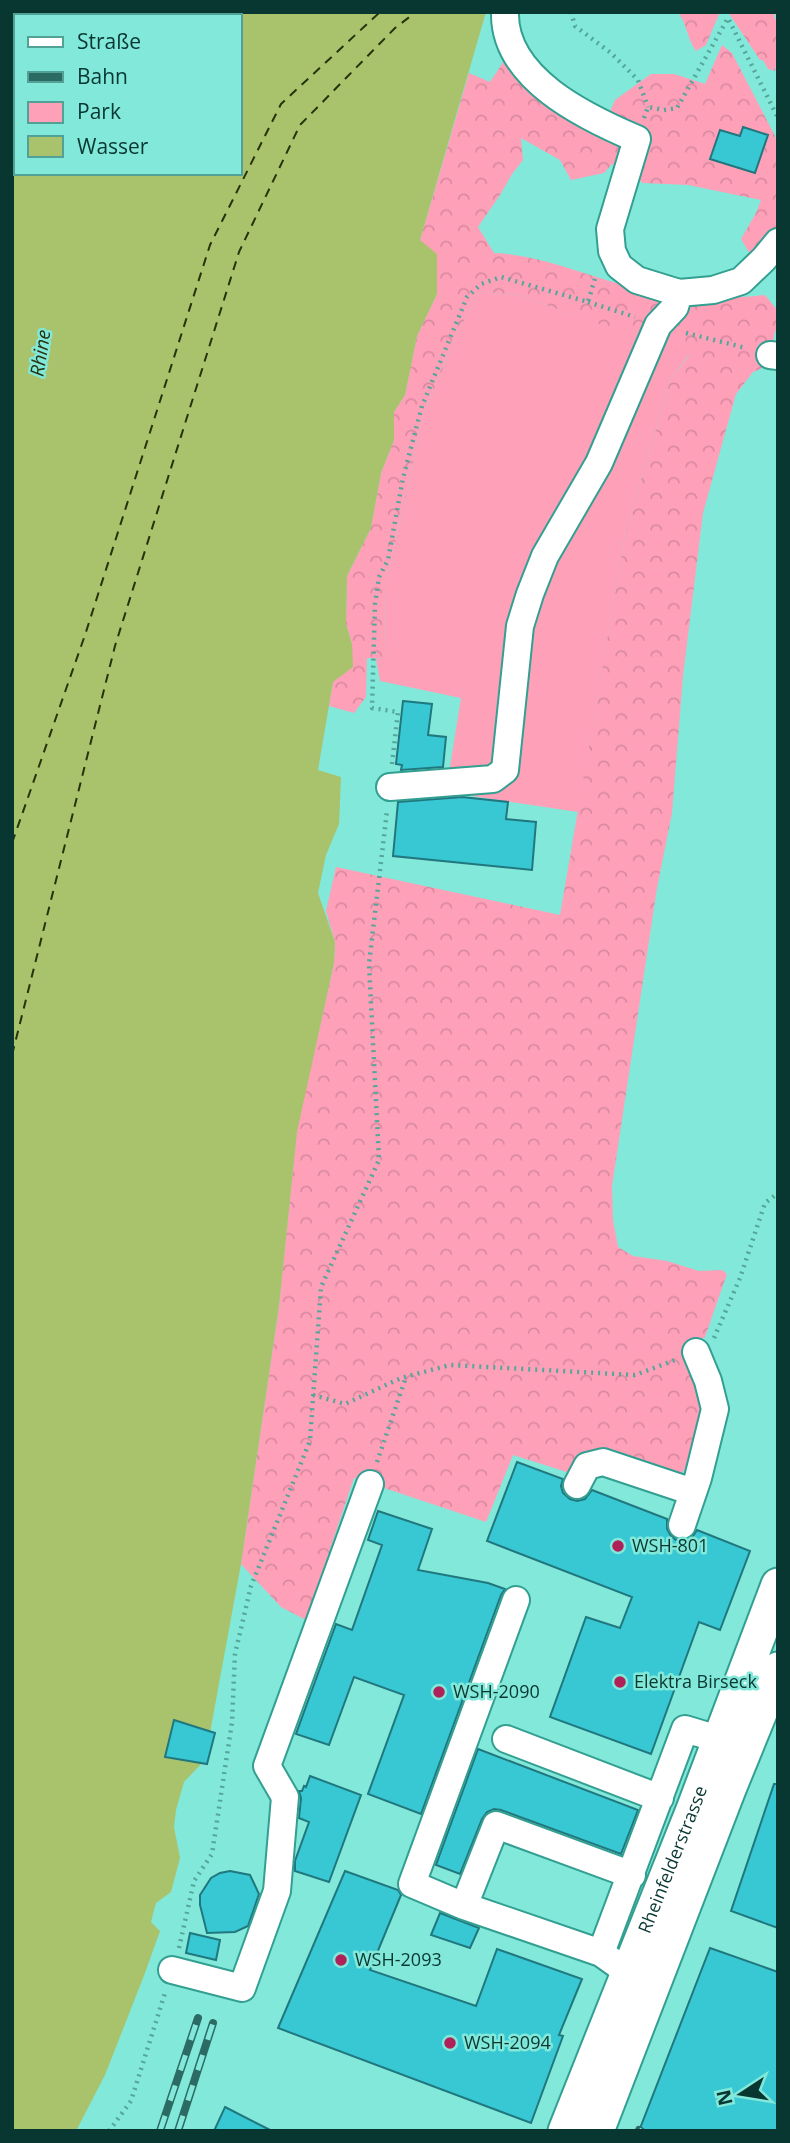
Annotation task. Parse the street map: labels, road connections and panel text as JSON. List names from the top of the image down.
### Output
{
  "streets": {
    "main road": ["Rheinfelderstrasse"]
  },
  "water": ["Rhine"],
  "places": [
    "WSH-801",
    "Elektra Birseck",
    "WSH-2090",
    "WSH-2093",
    "WSH-2094"
  ],
  "legend": [
    "Straße",
    "Bahn",
    "Park",
    "Wasser"
  ],
  "north": "left"
}
